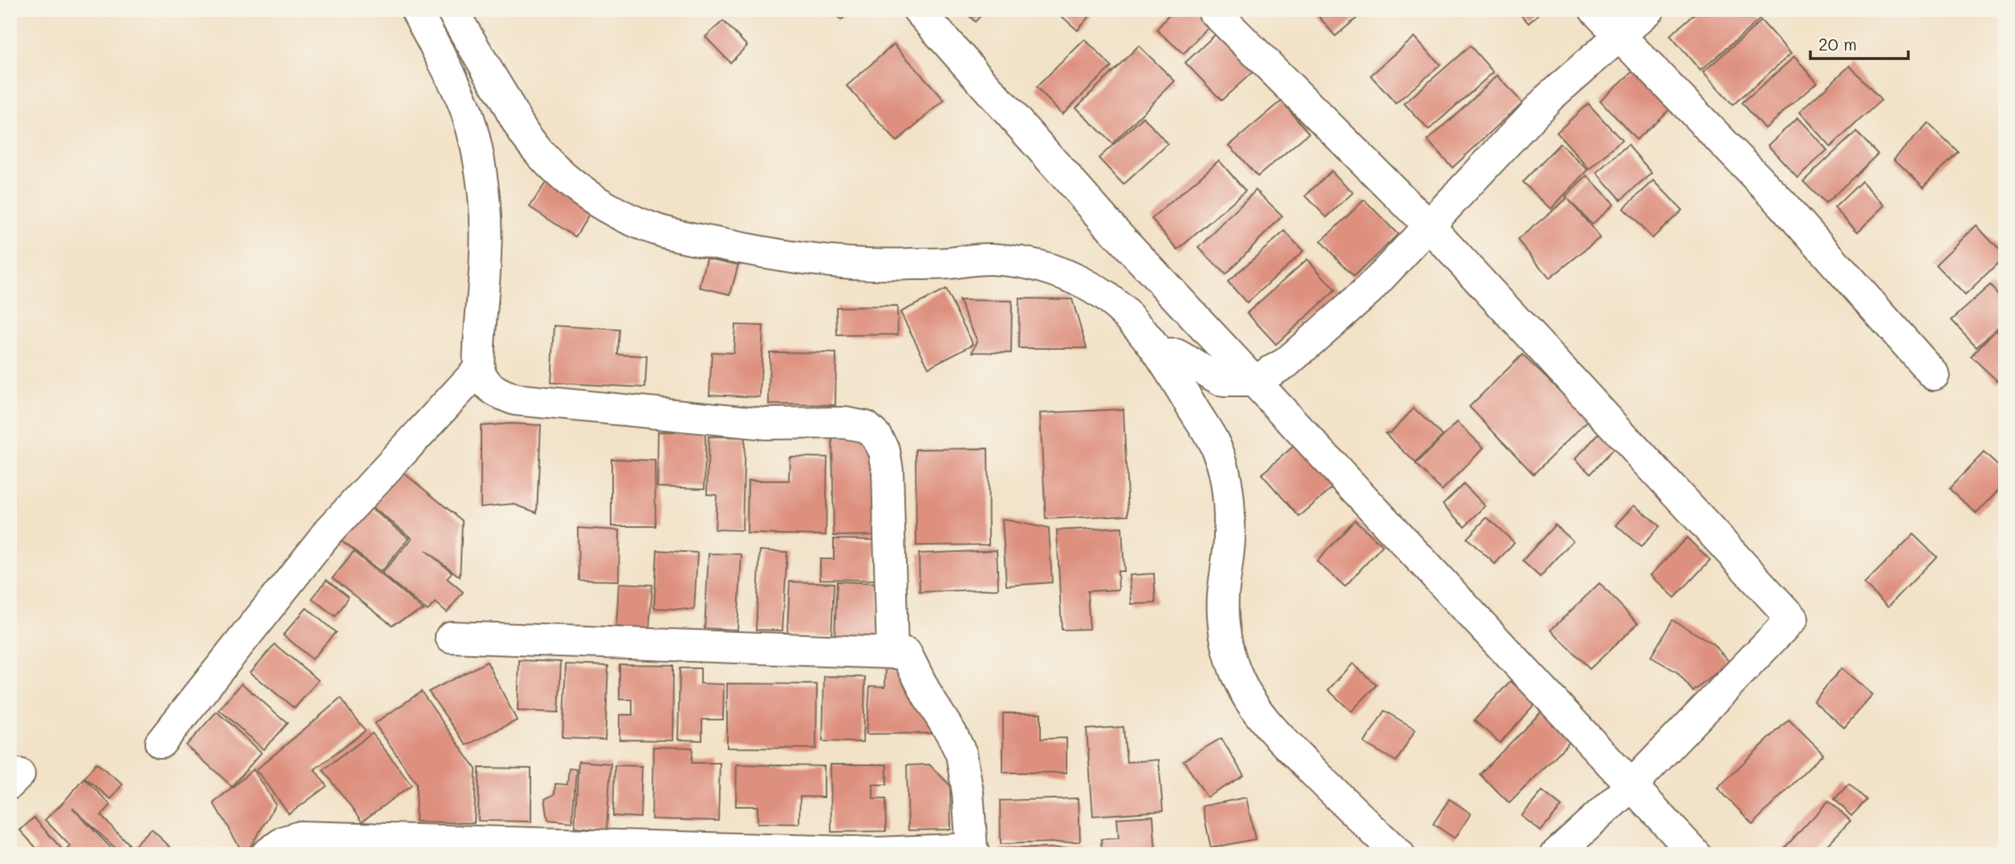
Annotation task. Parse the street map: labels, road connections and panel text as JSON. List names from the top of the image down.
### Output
{
  "scale_bar": "20 m"
}
